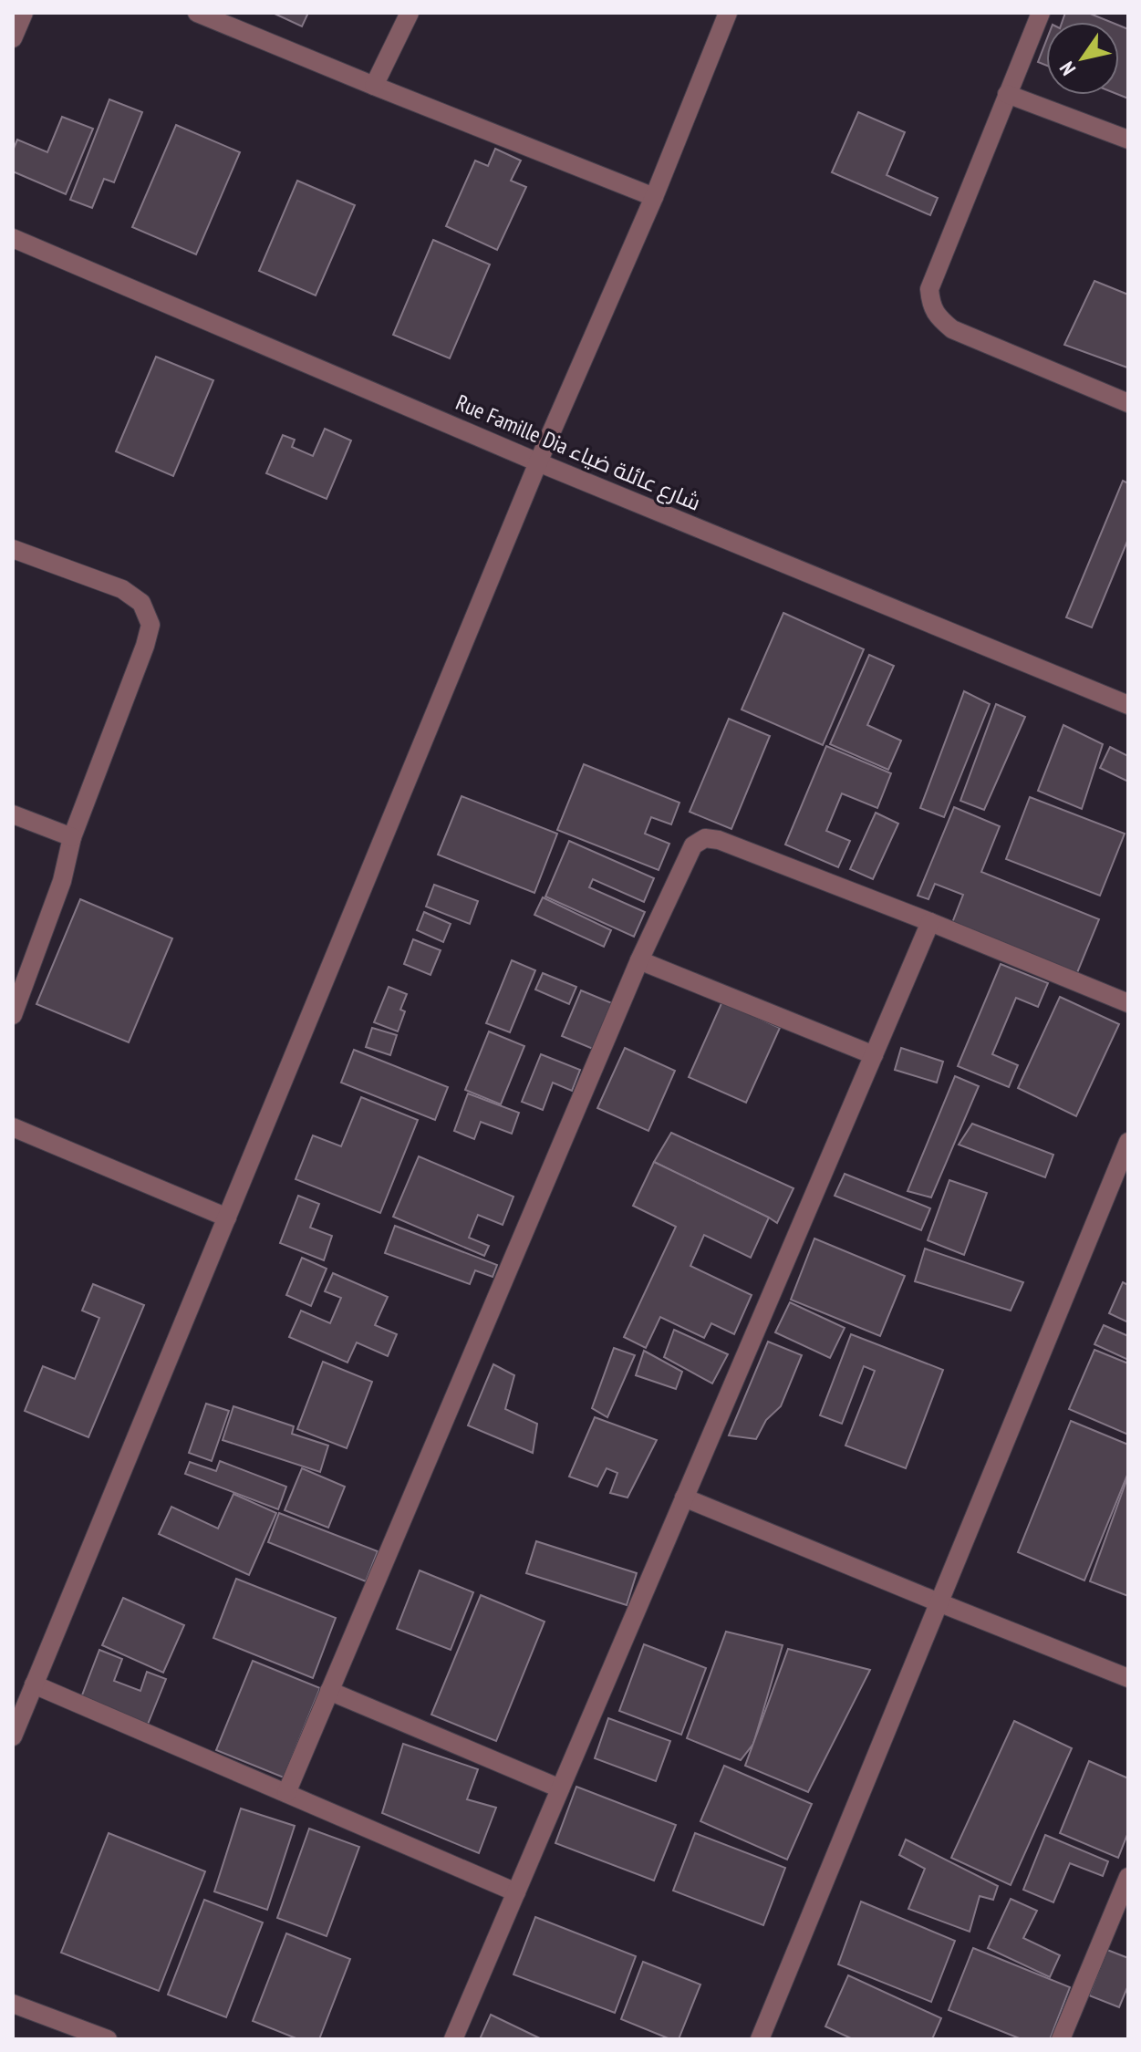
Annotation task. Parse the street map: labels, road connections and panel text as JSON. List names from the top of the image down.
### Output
{
  "streets": {
    "street": ["Rue Famille Dia شارع عائلة ضياء"]
  },
  "north": "bottom left"
}
